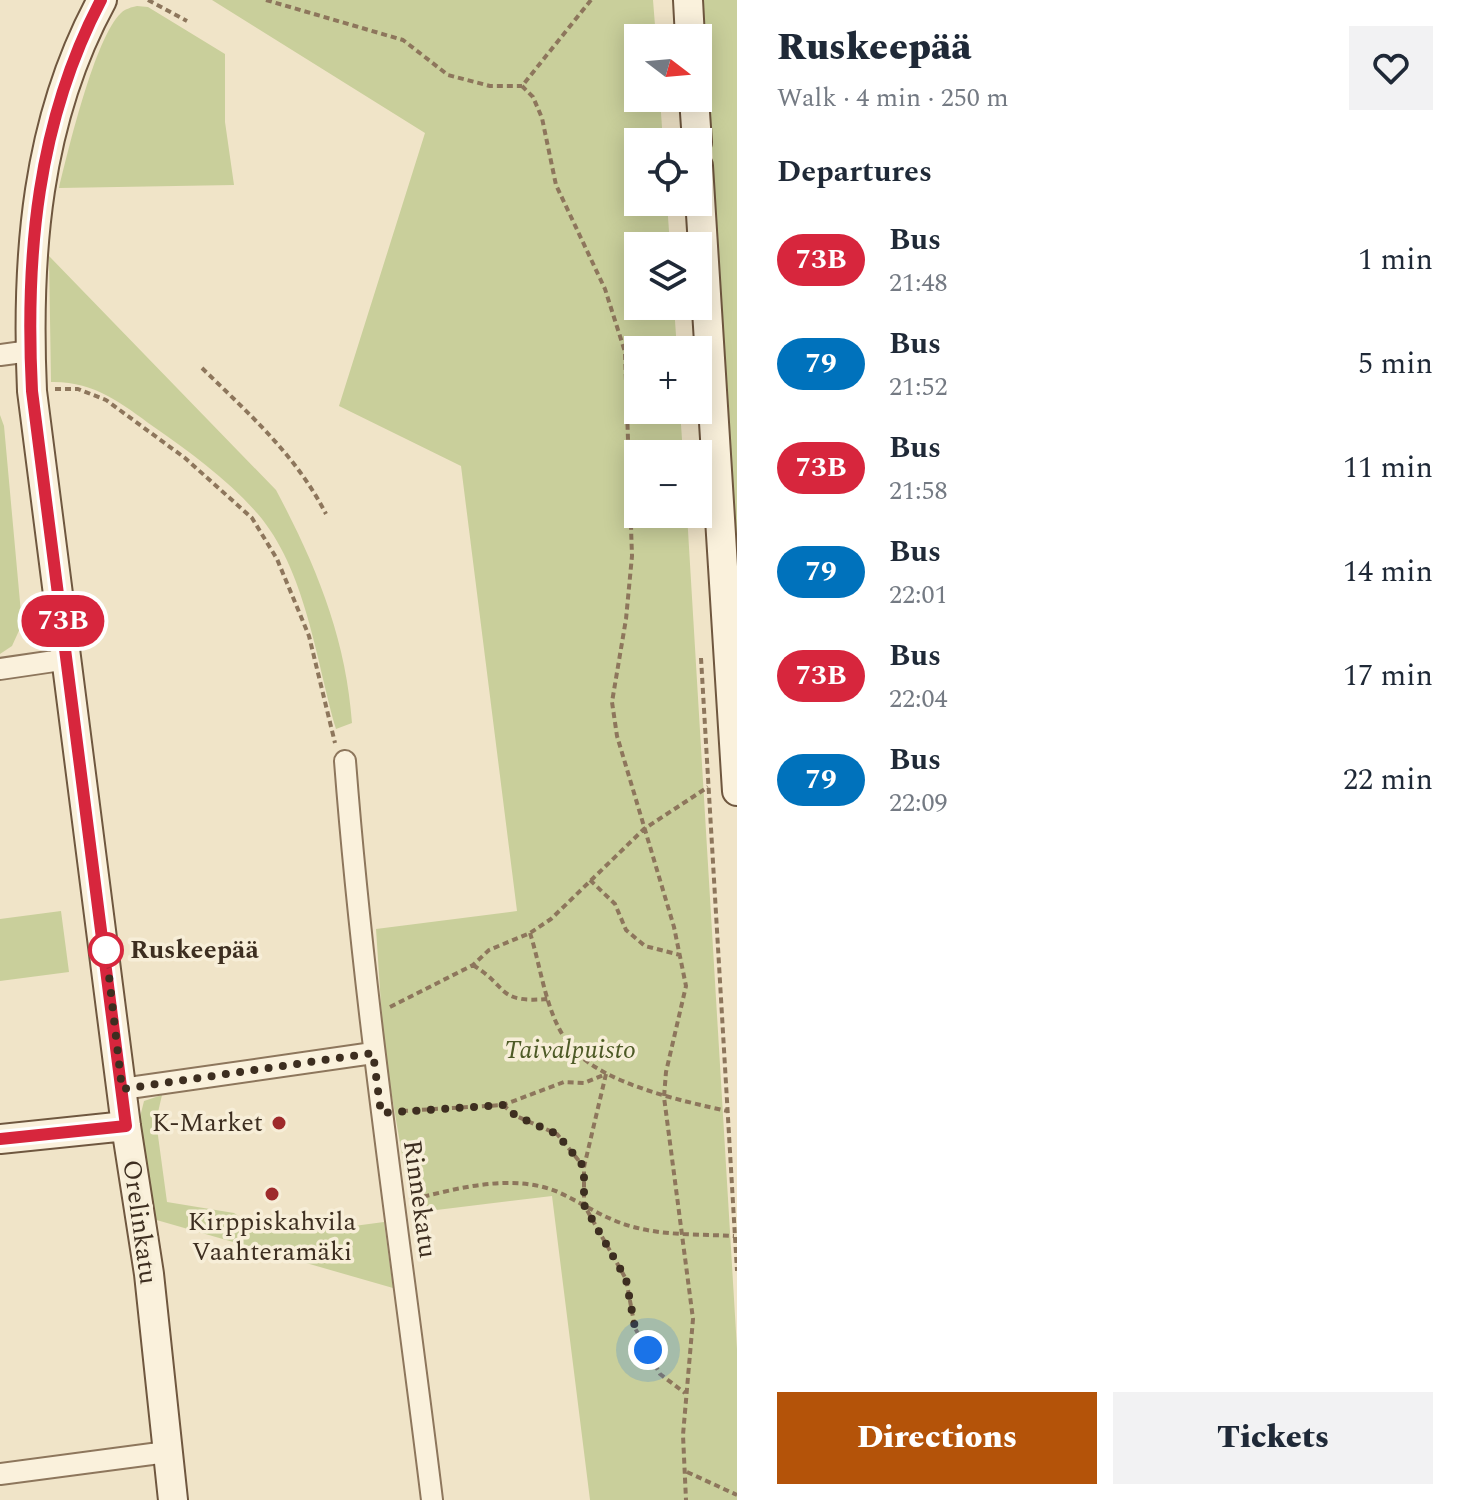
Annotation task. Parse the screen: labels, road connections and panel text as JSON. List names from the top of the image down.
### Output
{
  "streets": {
    "street": ["Rinnekatu", "Orelinkatu"]
  },
  "parks": ["Taivalpuisto"],
  "places": ["Ruskeepää", "K-Market", "Kirppiskahvila Vaahteramäki"],
  "lines": ["bus line 73B"],
  "north": "right",
  "page": {
    "on_map": "73B",
    "heading": [
      ["Ruskeepää", "Walk · 4 min · 250 m"],
      "Departures"
    ],
    "map_buttons": ["+", "−"],
    "list": [
      {
        "mark": "73B",
        "name": "Bus",
        "note": "21:48",
        "value": "1 min"
      },
      {
        "mark": "79",
        "name": "Bus",
        "note": "21:52",
        "value": "5 min"
      },
      {
        "mark": "73B",
        "name": "Bus",
        "note": "21:58",
        "value": "11 min"
      },
      {
        "mark": "79",
        "name": "Bus",
        "note": "22:01",
        "value": "14 min"
      },
      {
        "mark": "73B",
        "name": "Bus",
        "note": "22:04",
        "value": "17 min"
      },
      {
        "mark": "79",
        "name": "Bus",
        "note": "22:09",
        "value": "22 min"
      }
    ],
    "buttons": ["Directions", "Tickets"]
  }
}
